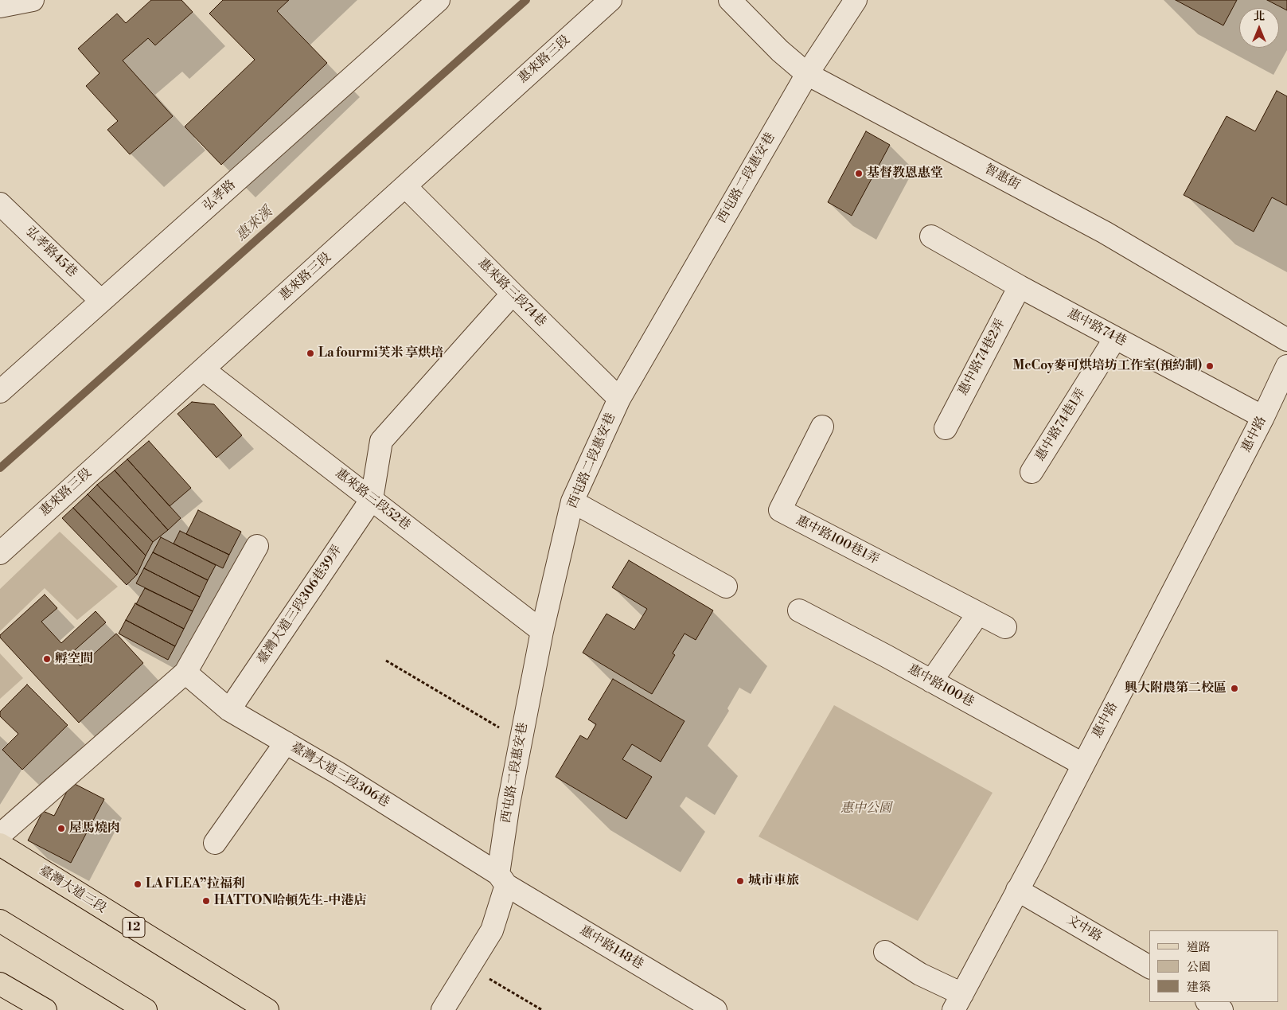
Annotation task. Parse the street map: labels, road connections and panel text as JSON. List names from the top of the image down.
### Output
{
  "streets": {
    "main road": ["臺灣大道三段", "12"],
    "street": [
      "惠來路三段",
      "智惠街",
      "西屯路二段惠安巷",
      "弘孝路",
      "弘孝路45巷",
      "惠來路三段74巷",
      "惠中路74巷",
      "惠中路74巷2弄",
      "惠中路74巷1弄",
      "惠中路",
      "惠來路三段52巷",
      "惠中路100巷1弄",
      "臺灣大道三段306巷39弄",
      "惠中路100巷",
      "臺灣大道三段306巷",
      "文中路",
      "惠中路148巷"
    ]
  },
  "crossings": [
    ["惠來路三段", "惠來路三段74巷"],
    ["惠來路三段", "惠來路三段52巷"],
    ["智惠街", "西屯路二段惠安巷"],
    ["西屯路二段惠安巷", "惠來路三段74巷"],
    ["西屯路二段惠安巷", "惠來路三段52巷"],
    ["西屯路二段惠安巷", "臺灣大道三段306巷"],
    ["西屯路二段惠安巷", "惠中路148巷"],
    ["弘孝路", "弘孝路45巷"],
    ["惠中路74巷", "惠中路74巷2弄"],
    ["惠中路74巷", "惠中路74巷1弄"],
    ["惠中路74巷", "惠中路"],
    ["惠中路", "惠中路100巷"],
    ["惠中路", "文中路"],
    ["惠來路三段52巷", "臺灣大道三段306巷39弄"],
    ["臺灣大道三段306巷39弄", "臺灣大道三段306巷"],
    ["臺灣大道三段306巷", "惠中路148巷"]
  ],
  "water": ["惠來溪"],
  "parks": ["惠中公園"],
  "places": [
    "基督教恩惠堂",
    "La fourmi芙米 享烘培",
    "McCoy麥可烘培坊工作室(預約制)",
    "孵空間",
    "興大附農第二校區",
    "屋馬燒肉",
    "城市車旅",
    "LA FLEA”拉福利",
    "HATTON哈頓先生-中港店"
  ],
  "legend": ["道路", "公園", "建築"],
  "north": "top"
}
